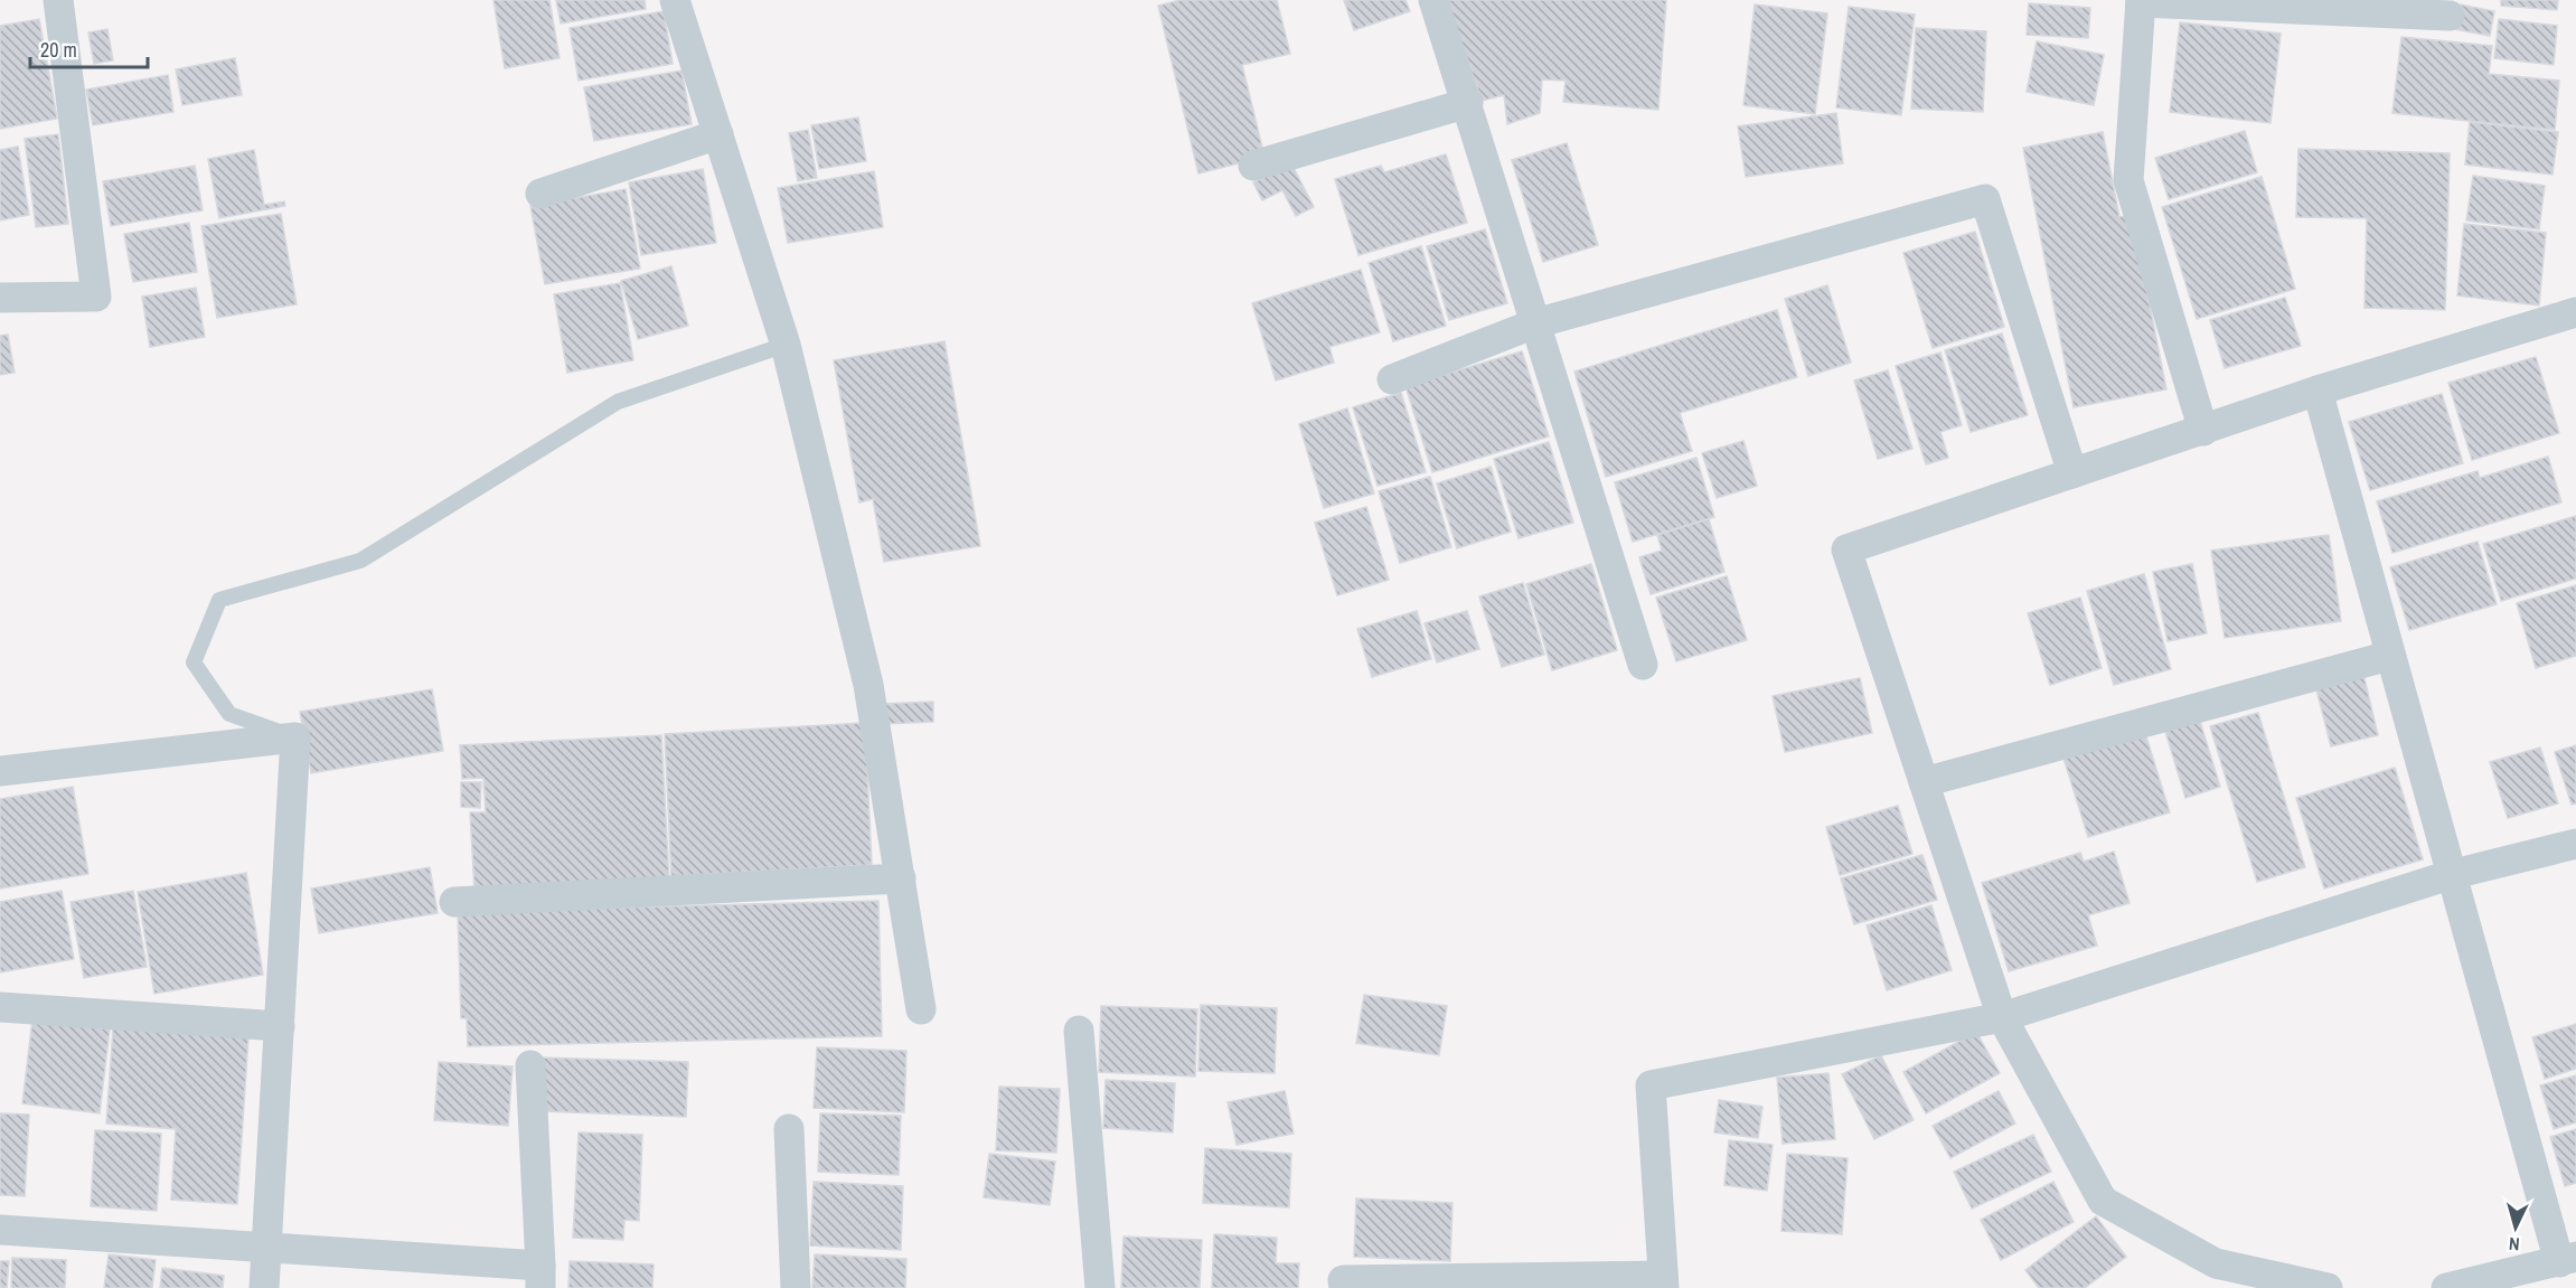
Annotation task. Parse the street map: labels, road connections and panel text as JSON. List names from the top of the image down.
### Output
{
  "scale_bar": "20 m",
  "north": "bottom"
}
